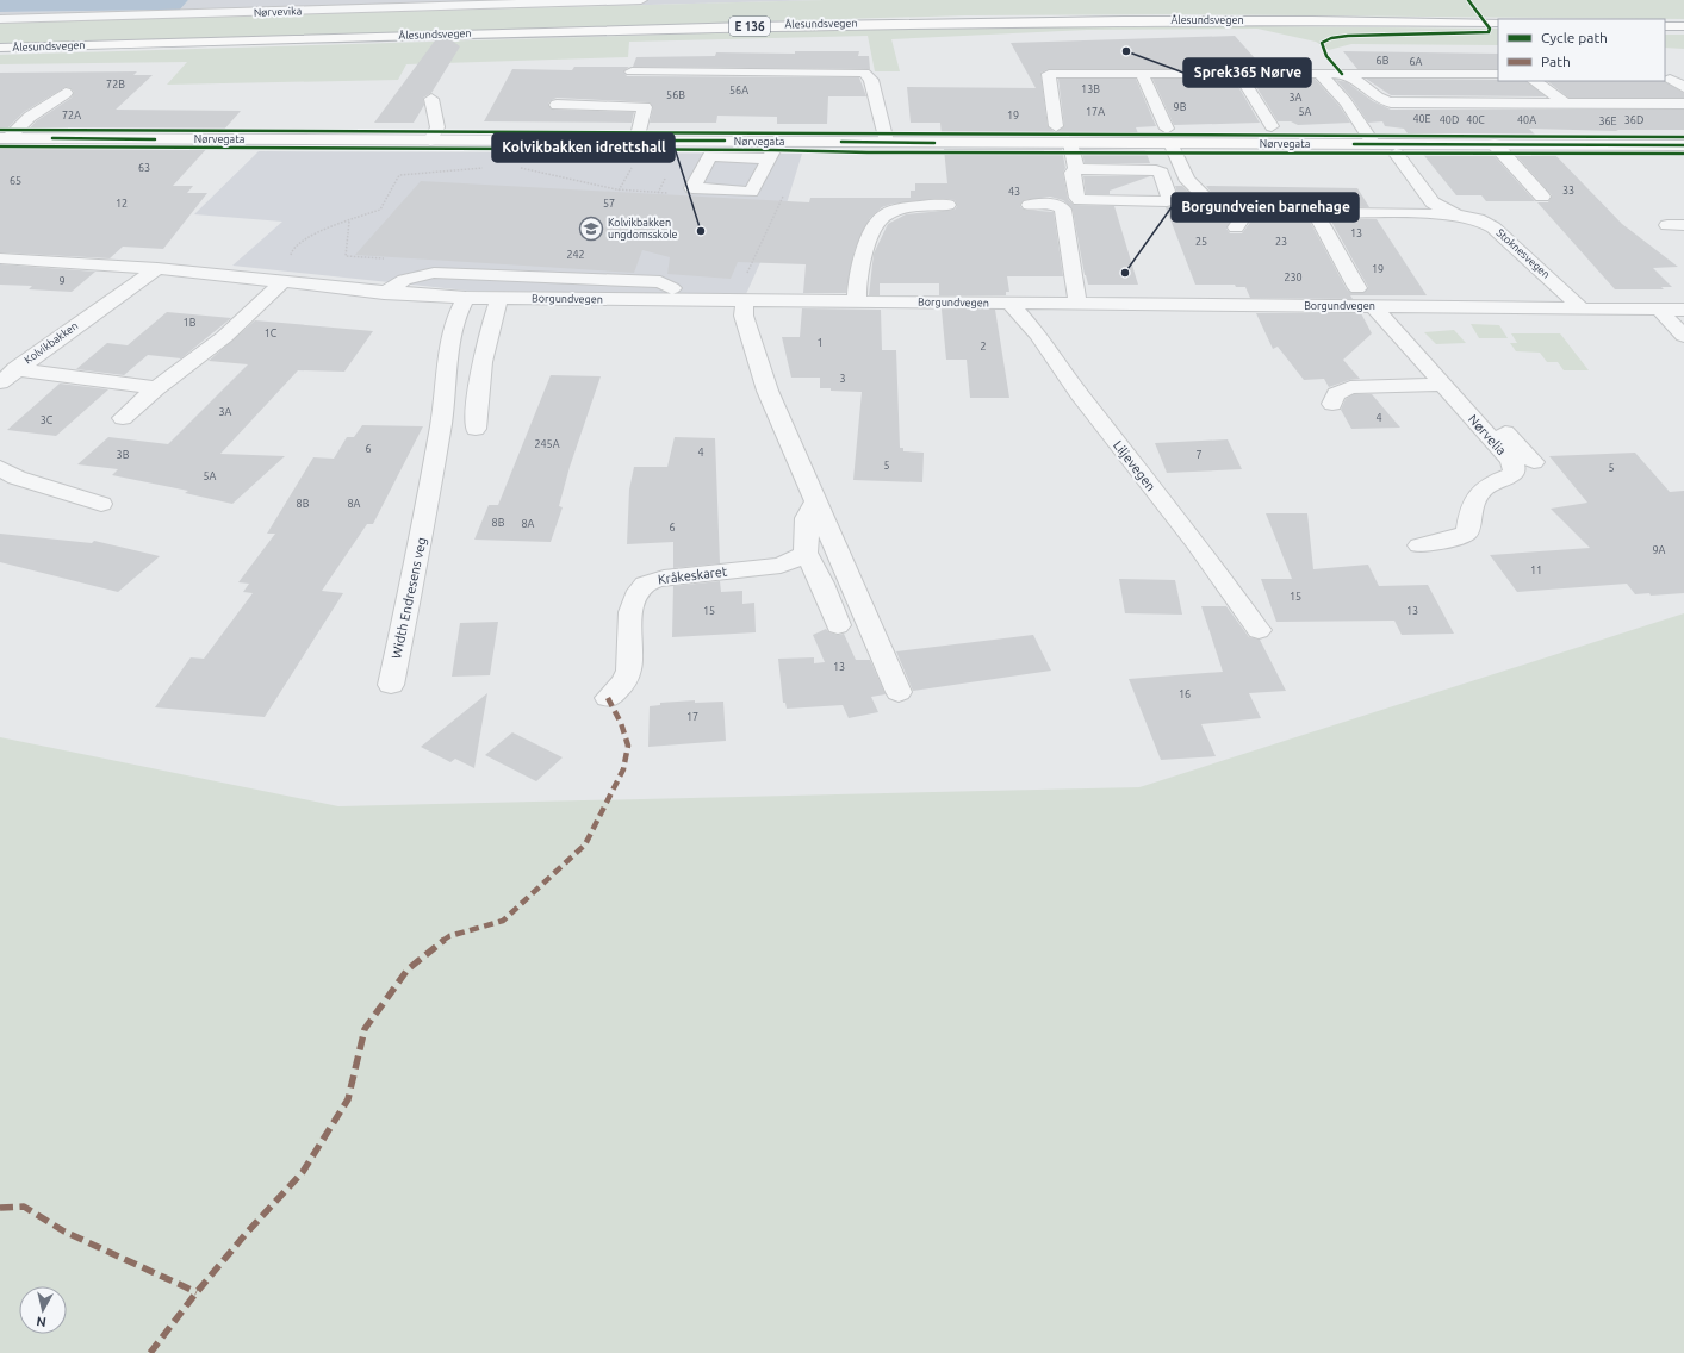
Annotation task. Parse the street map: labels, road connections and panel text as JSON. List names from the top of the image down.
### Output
{
  "streets": {
    "main road": ["Ålesundsvegen", "E 136", "Nørvegata"],
    "street": [
      "Nørvevika",
      "Stoknesvegen",
      "Borgundvegen",
      "Kolvikbakken",
      "Nørvelia",
      "Liljevegen",
      "Kråkeskaret",
      "Width Endresens veg"
    ]
  },
  "crossings": [
    ["Stoknesvegen", "Borgundvegen"],
    ["Borgundvegen", "Nørvelia"],
    ["Borgundvegen", "Liljevegen"],
    ["Borgundvegen", "Width Endresens veg"]
  ],
  "places": {
    "other": ["Sprek365 Nørve", "Kolvikbakken idrettshall", "Borgundveien barnehage"],
    "school or university": ["Kolvikbakken ungdomsskole"]
  },
  "house_numbers": [
    "6B",
    "6A",
    "72B",
    "13B",
    "56A",
    "56B",
    "3A",
    "9B",
    "17A",
    "5A",
    "72A",
    "19",
    "40E",
    "40D",
    "40C",
    "40A",
    "36D",
    "36E",
    "63",
    "65",
    "33",
    "43",
    "12",
    "57",
    "13",
    "25",
    "23",
    "242",
    "19",
    "230",
    "9",
    "1B",
    "1C",
    "1",
    "2",
    "3",
    "3A",
    "4",
    "3C",
    "245A",
    "6",
    "4",
    "3B",
    "7",
    "5",
    "5",
    "5A",
    "8B",
    "8A",
    "8B",
    "8A",
    "6",
    "9A",
    "11",
    "15",
    "15",
    "13",
    "13",
    "16",
    "17"
  ],
  "legend": ["Cycle path", "Path"],
  "north": "bottom"
}
